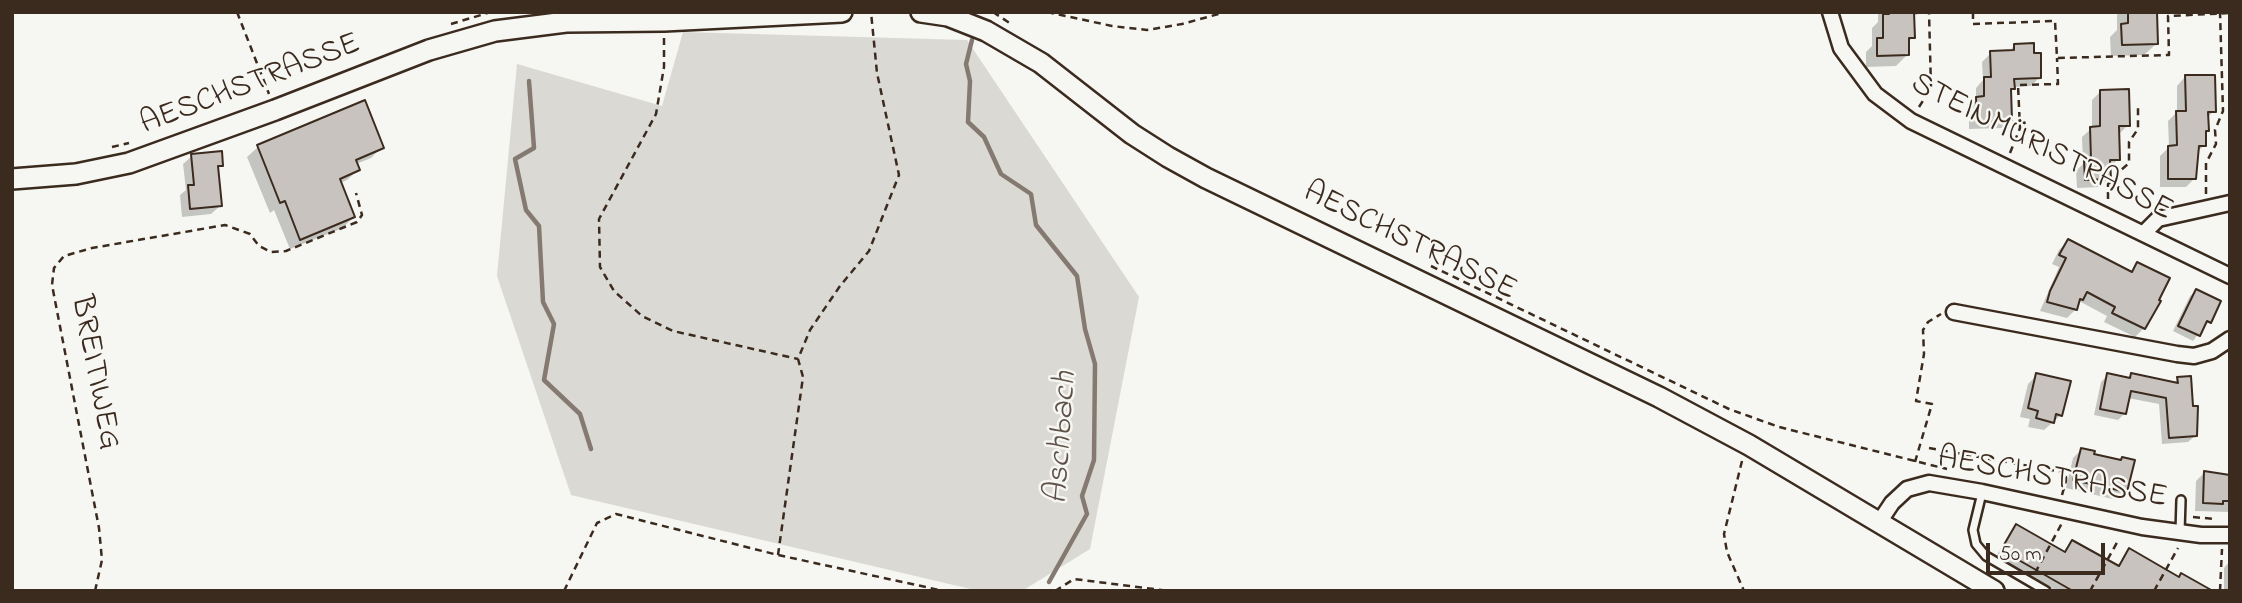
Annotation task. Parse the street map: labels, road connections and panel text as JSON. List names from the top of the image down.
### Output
{
  "streets": {
    "main road": ["AESCHSTRASSE"],
    "street": ["STEINMÜRISTRASSE"],
    "path": ["BREITIWEG"]
  },
  "water": ["Aschbach"],
  "scale_bar": "50 m"
}
